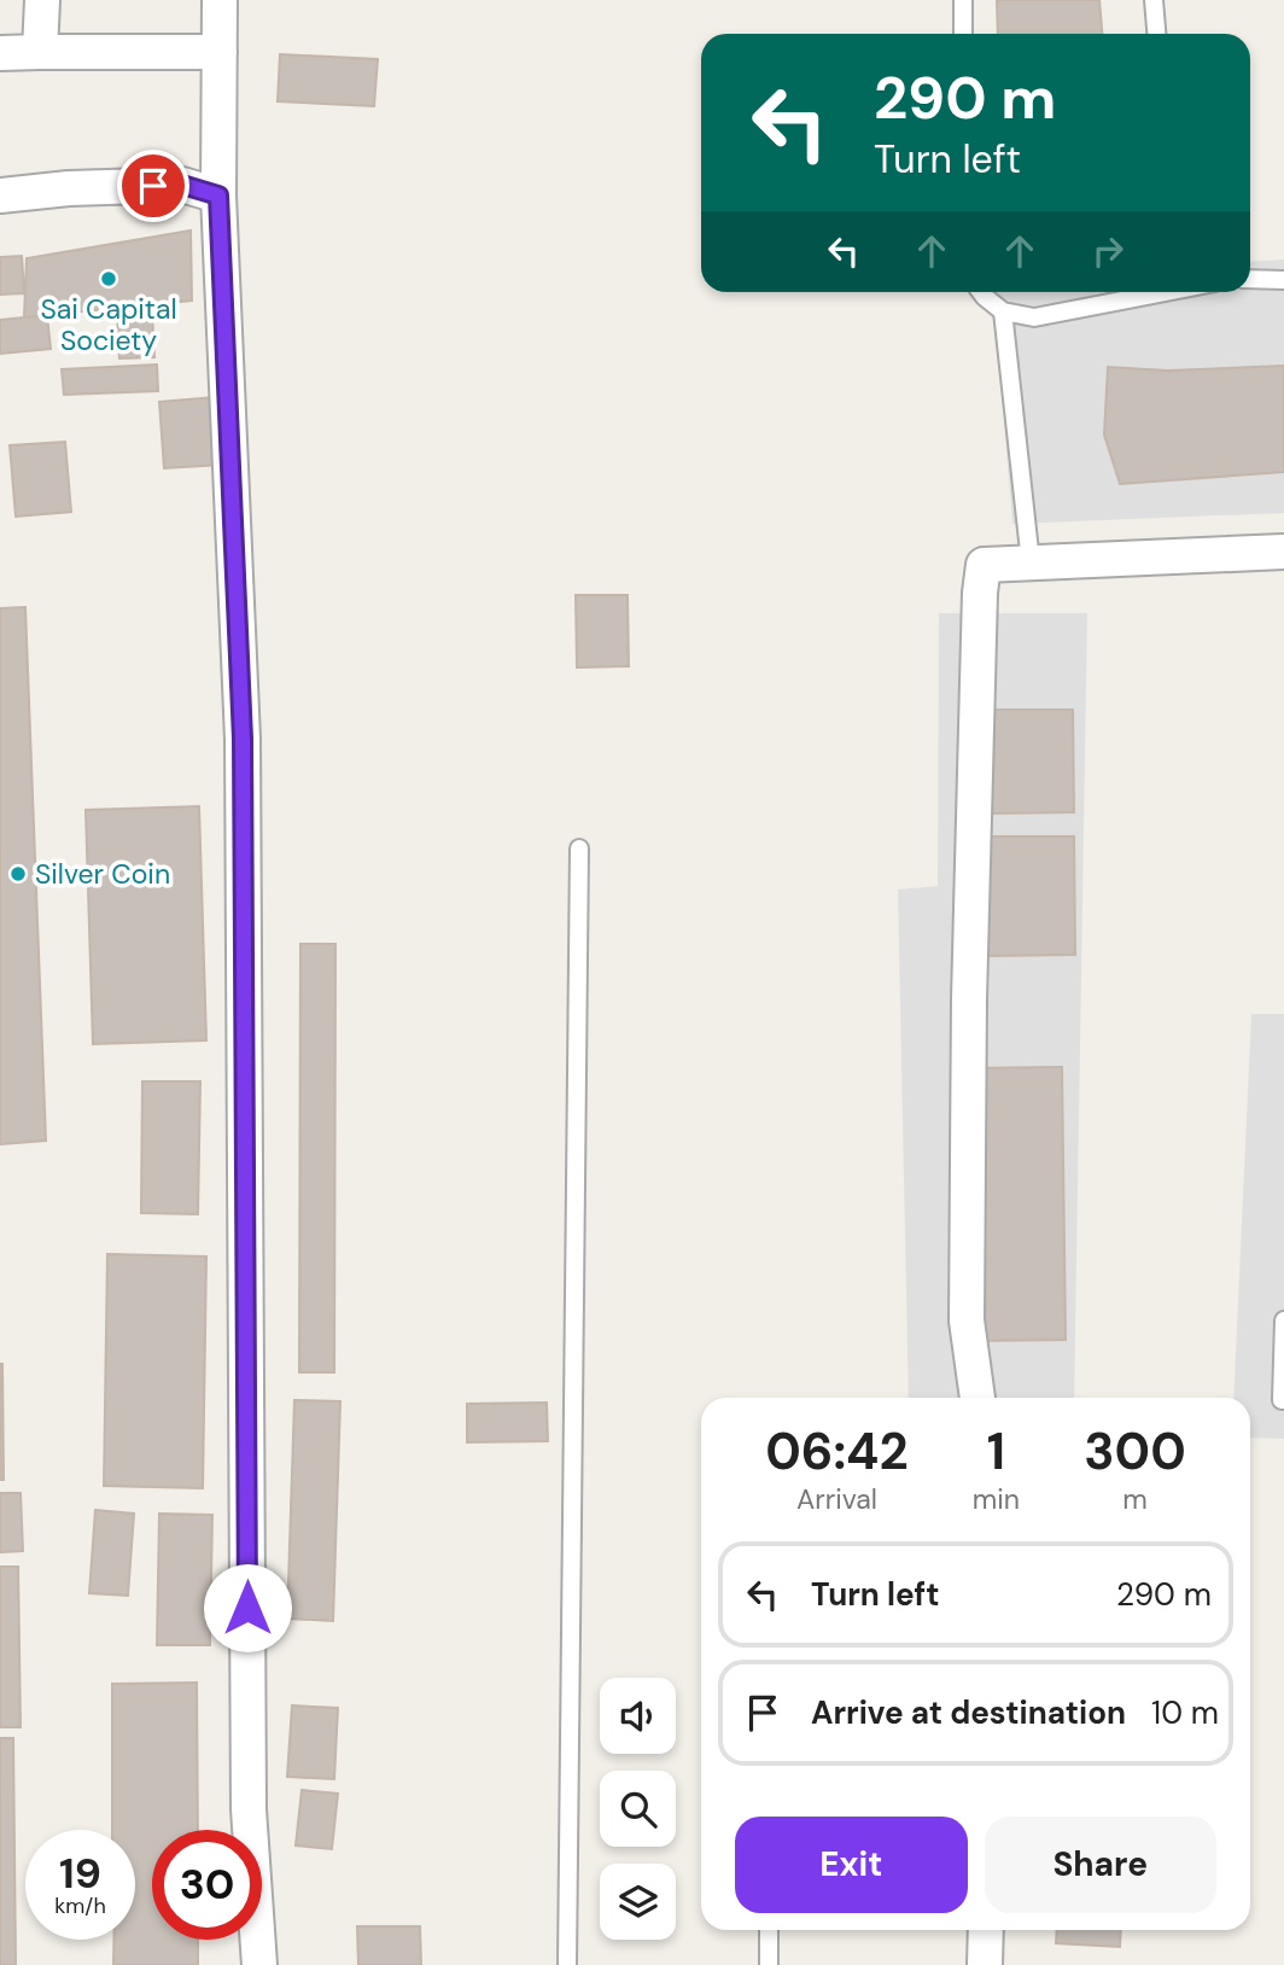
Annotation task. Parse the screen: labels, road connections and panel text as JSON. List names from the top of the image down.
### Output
{
  "places": ["Sai Capital Society", "Silver Coin"],
  "page": {
    "turn": ["290 m", "Turn left"],
    "eta": [
      "06:42",
      "Arrival",
      "1",
      "min",
      "300",
      "m"
    ],
    "list": [
      {
        "name": "Turn left",
        "value": "290 m"
      },
      {
        "name": "Arrive at destination",
        "value": "10 m"
      }
    ],
    "buttons": ["Exit", "Share"],
    "speed": "19 km/h",
    "limit": "30"
  }
}
